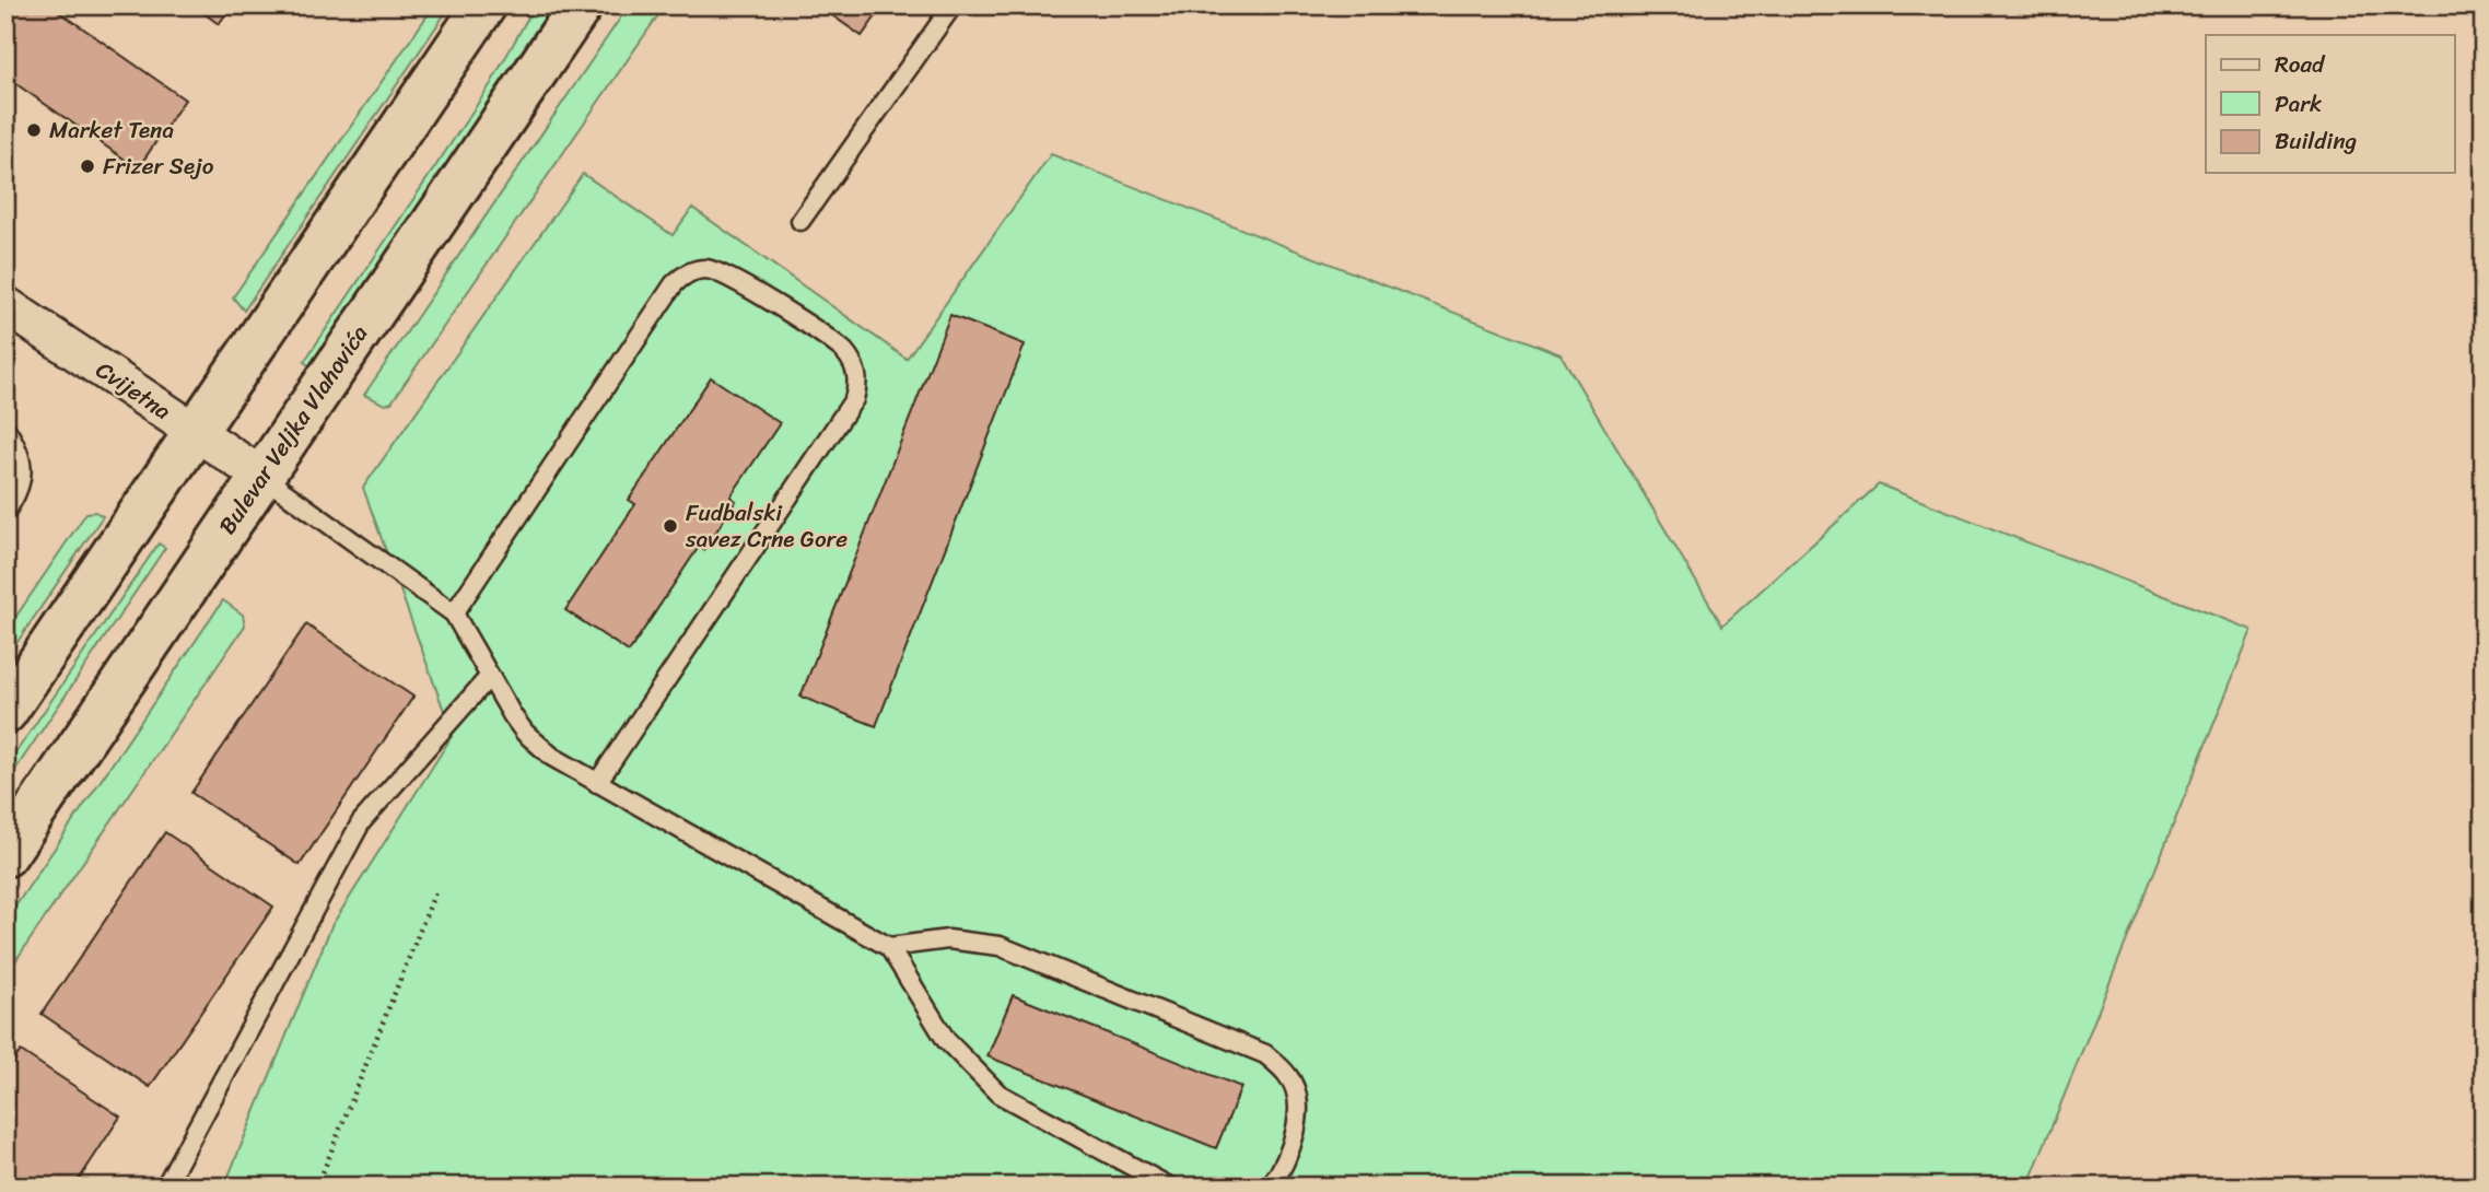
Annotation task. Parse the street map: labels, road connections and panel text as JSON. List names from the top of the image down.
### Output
{
  "streets": {
    "main road": ["Bulevar Veljka Vlahovića"],
    "street": ["Cvijetna"]
  },
  "crossings": [
    ["Cvijetna", "Bulevar Veljka Vlahovića"]
  ],
  "places": ["Market Tena", "Frizer Sejo", "Fudbalski savez Crne Gore"],
  "legend": ["Road", "Park", "Building"]
}
